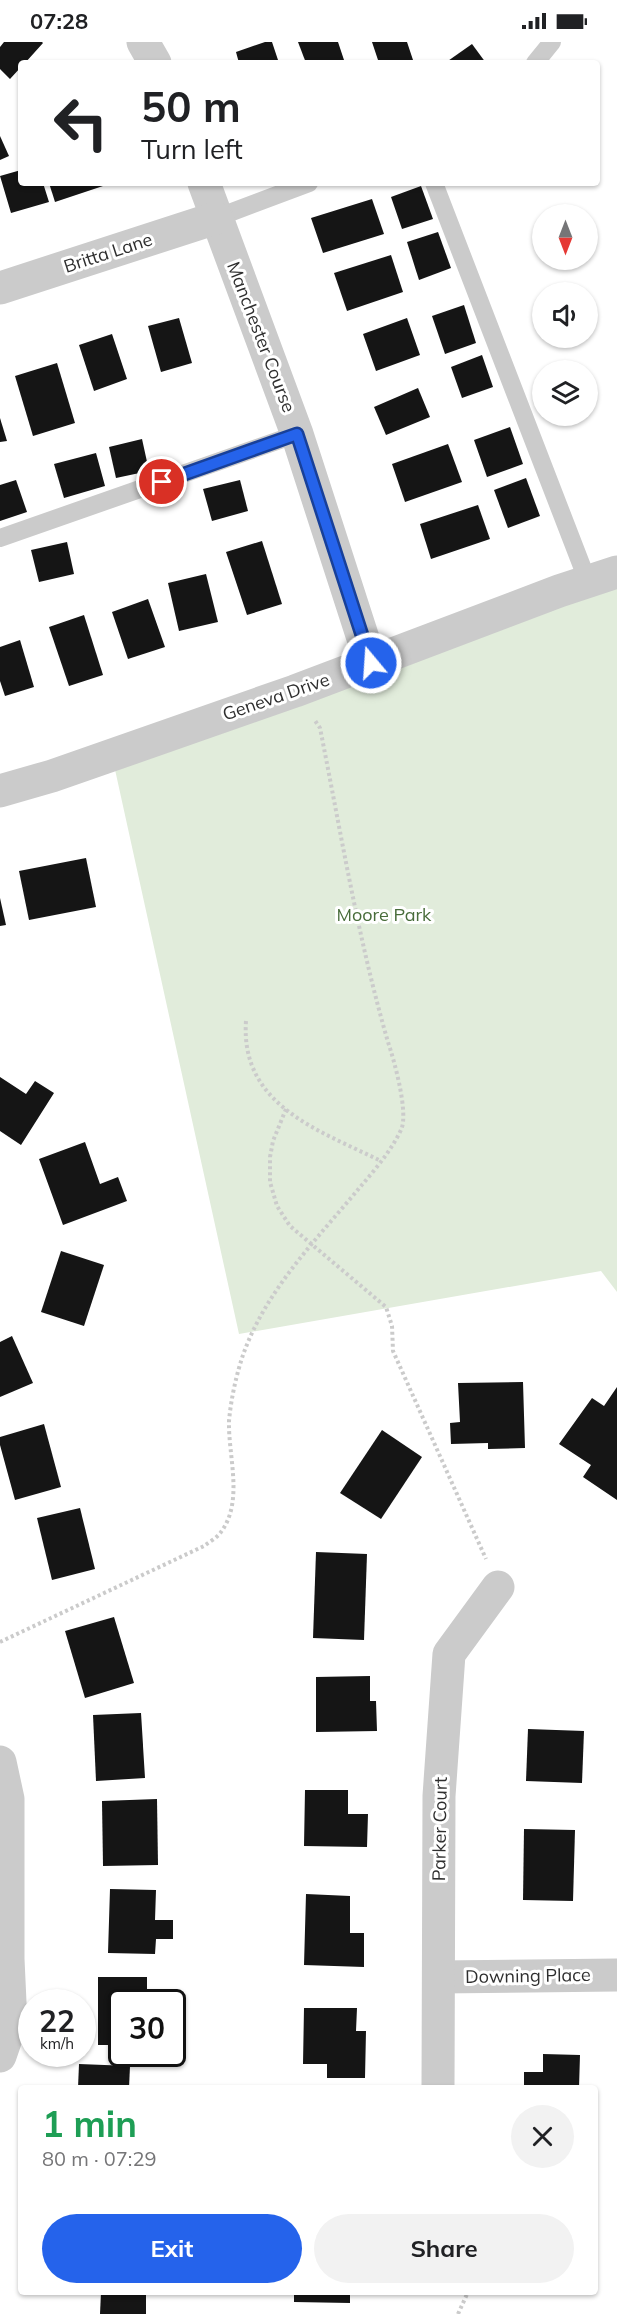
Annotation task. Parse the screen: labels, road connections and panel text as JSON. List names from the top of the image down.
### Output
{
  "streets": {
    "street": [
      "Britta Lane",
      "Manchester Course",
      "Geneva Drive",
      "Parker Court",
      "Downing Place"
    ]
  },
  "crossings": [
    ["Britta Lane", "Manchester Course"],
    ["Manchester Course", "Geneva Drive"],
    ["Parker Court", "Downing Place"]
  ],
  "parks": ["Moore Park"],
  "north": "bottom",
  "page": {
    "status": "07:28",
    "turn": ["50 m", "Turn left"],
    "speed": "22 km/h",
    "limit": "30",
    "heading": ["1 min", "80 m · 07:29"],
    "buttons": ["Exit", "Share"]
  }
}
